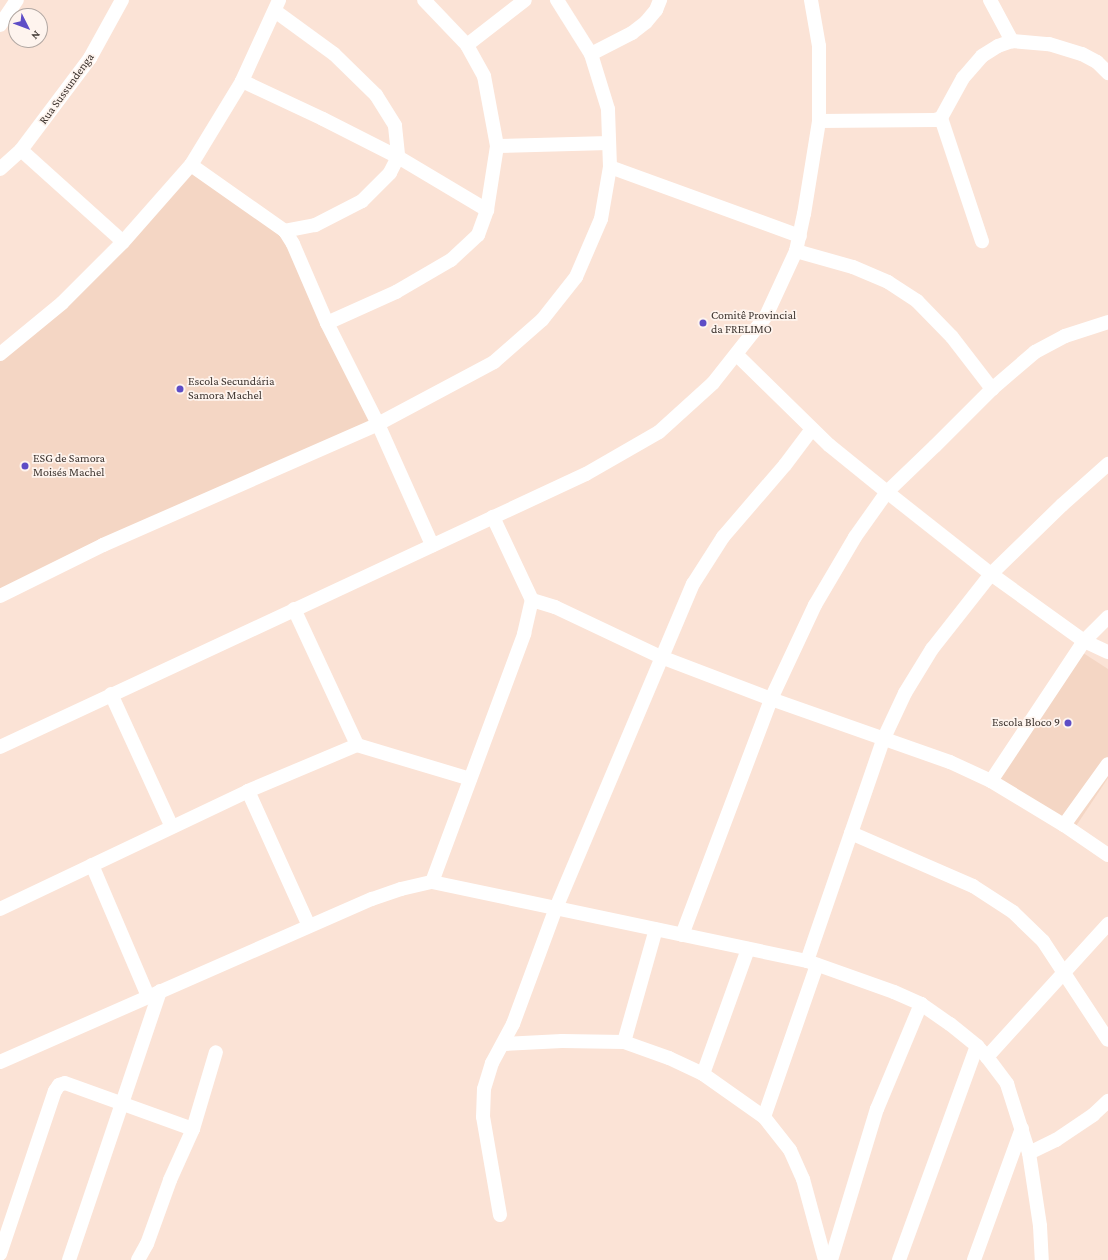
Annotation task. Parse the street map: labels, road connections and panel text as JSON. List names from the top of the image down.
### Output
{
  "streets": {
    "street": ["Rua Sussundenga"]
  },
  "places": [
    "Comitê Provincial da FRELIMO",
    "Escola Secundária Samora Machel",
    "ESG de Samora Moisés Machel",
    "Escola Bloco 9"
  ],
  "north": "bottom right"
}
